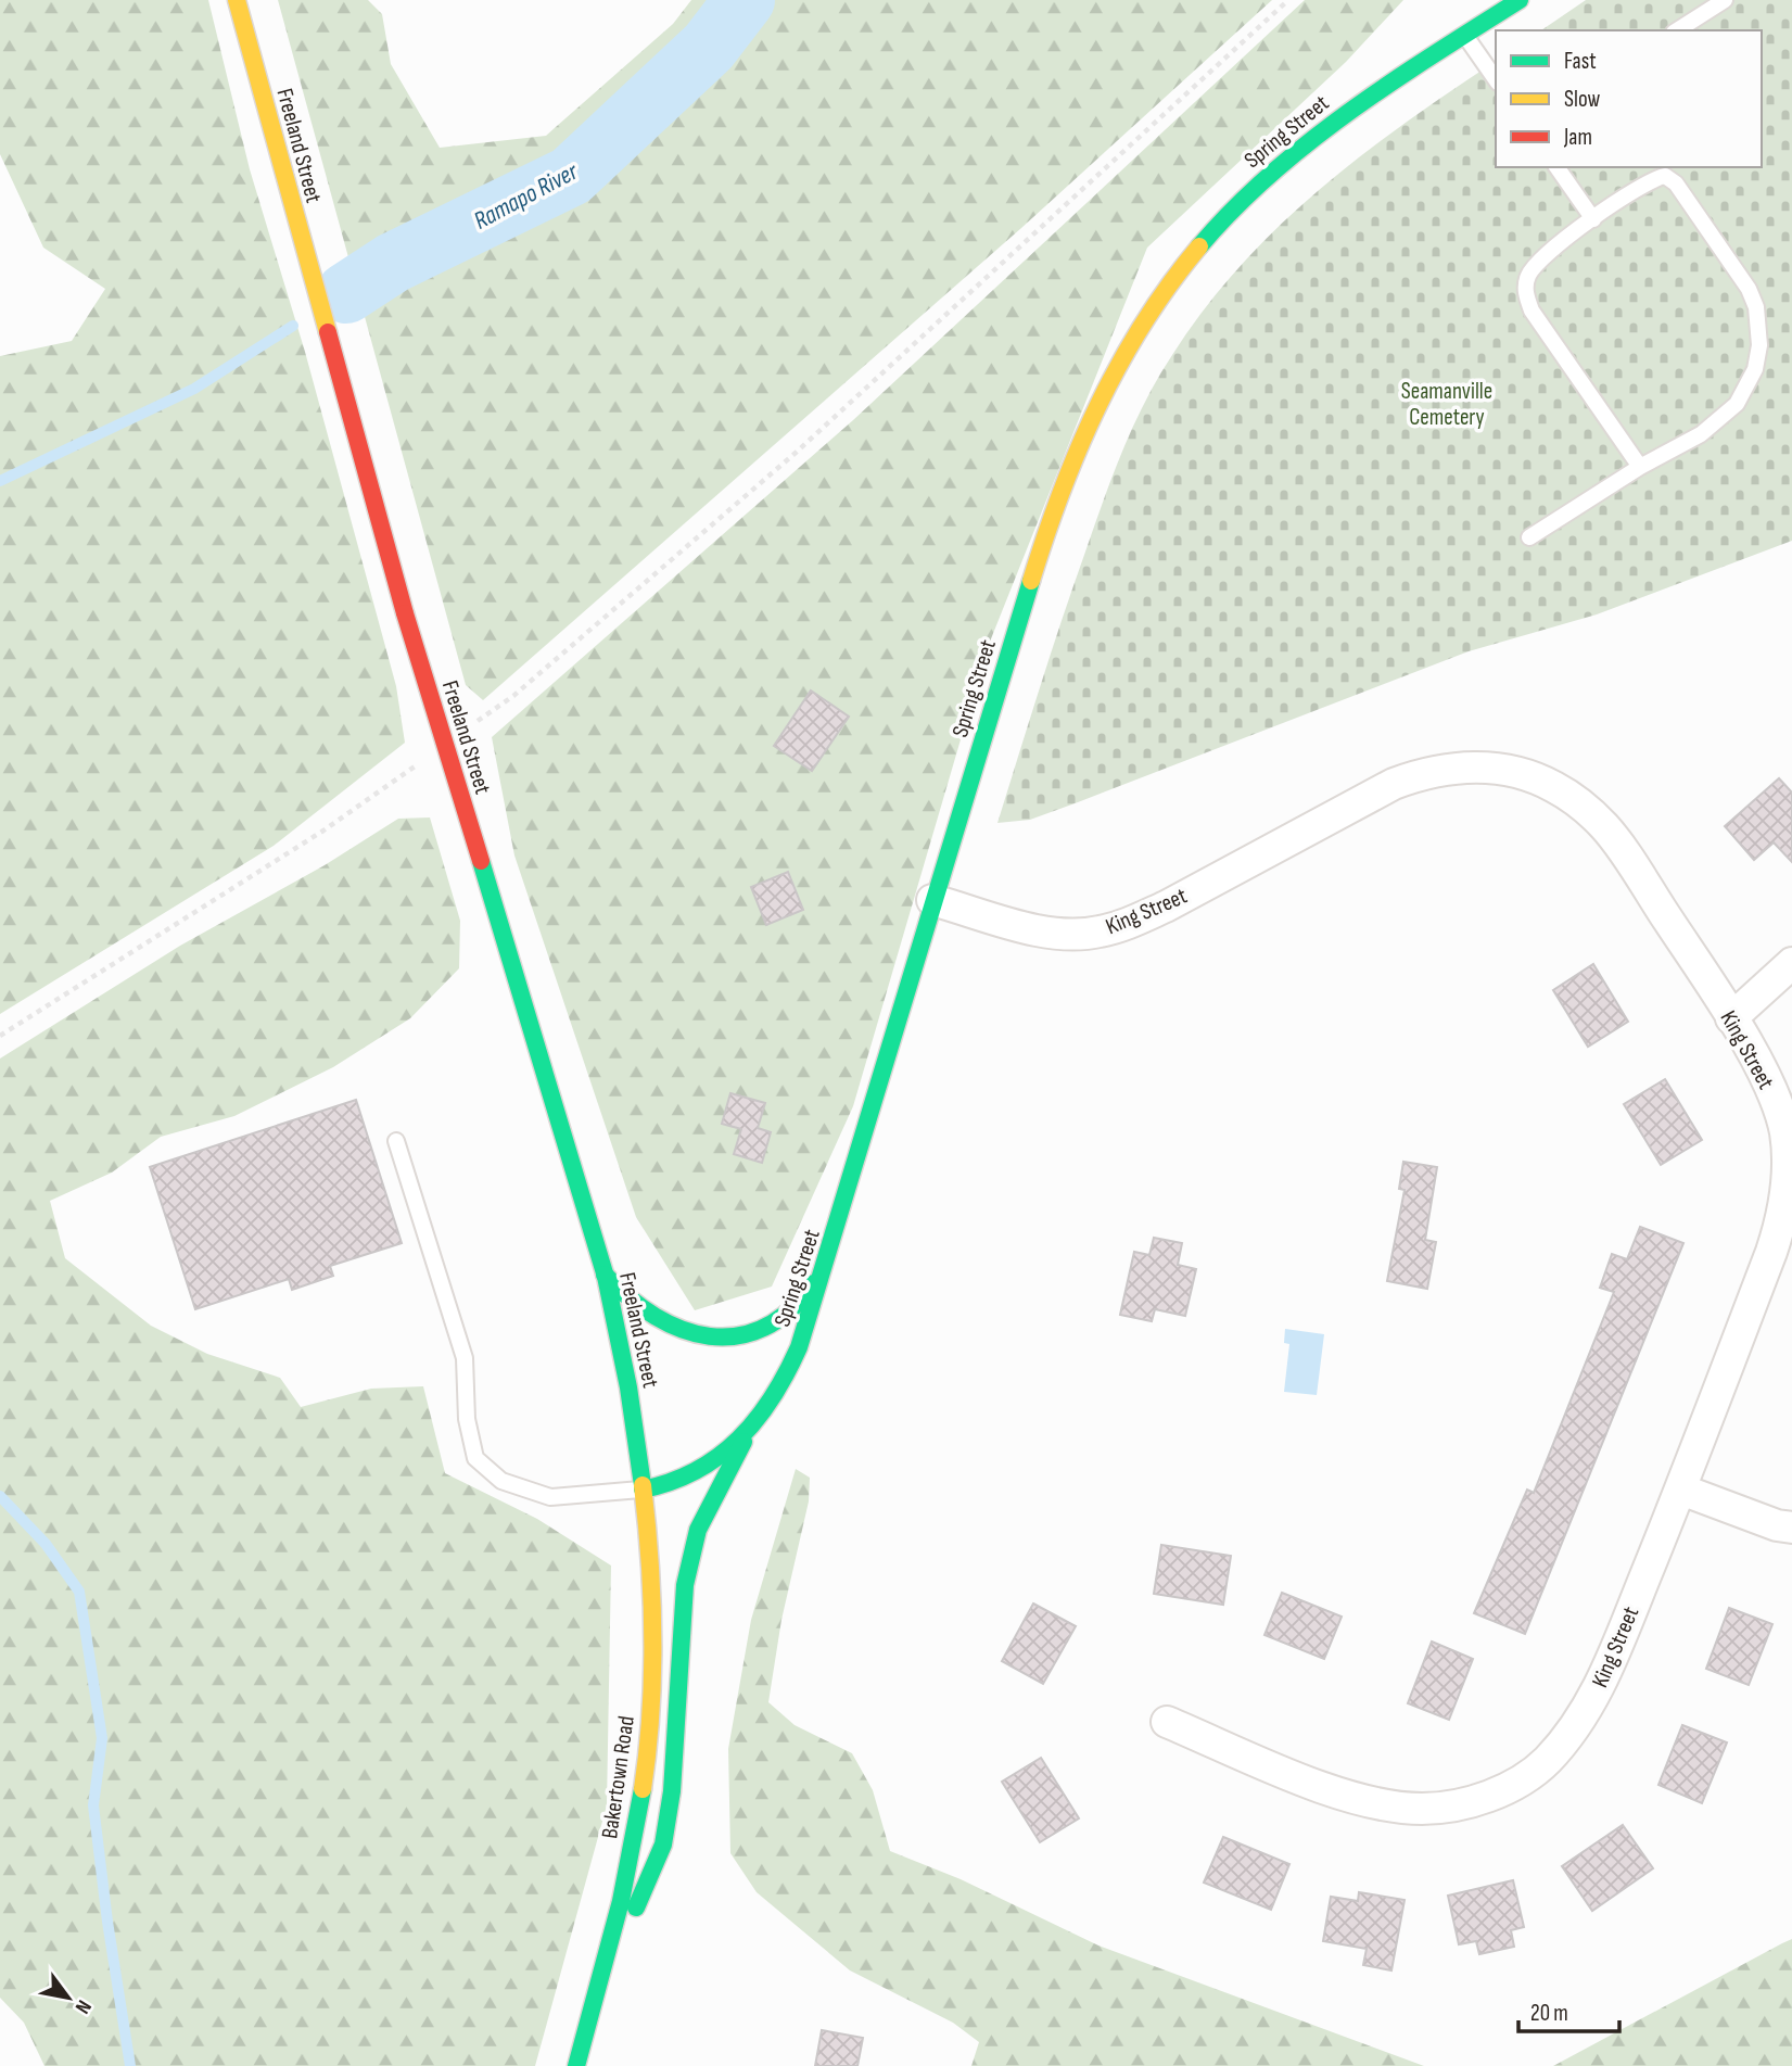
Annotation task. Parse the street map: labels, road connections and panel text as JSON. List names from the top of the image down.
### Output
{
  "streets": {
    "street": [
      "Spring Street",
      "Freeland Street",
      "King Street",
      "Bakertown Road"
    ]
  },
  "crossings": [
    ["Spring Street", "Freeland Street"],
    ["Spring Street", "King Street"],
    ["Spring Street", "Bakertown Road"],
    ["Freeland Street", "Bakertown Road"]
  ],
  "water": ["Ramapo River"],
  "parks": ["Seamanville Cemetery"],
  "legend": ["Fast", "Slow", "Jam"],
  "scale_bar": "20 m",
  "north": "bottom right"
}
